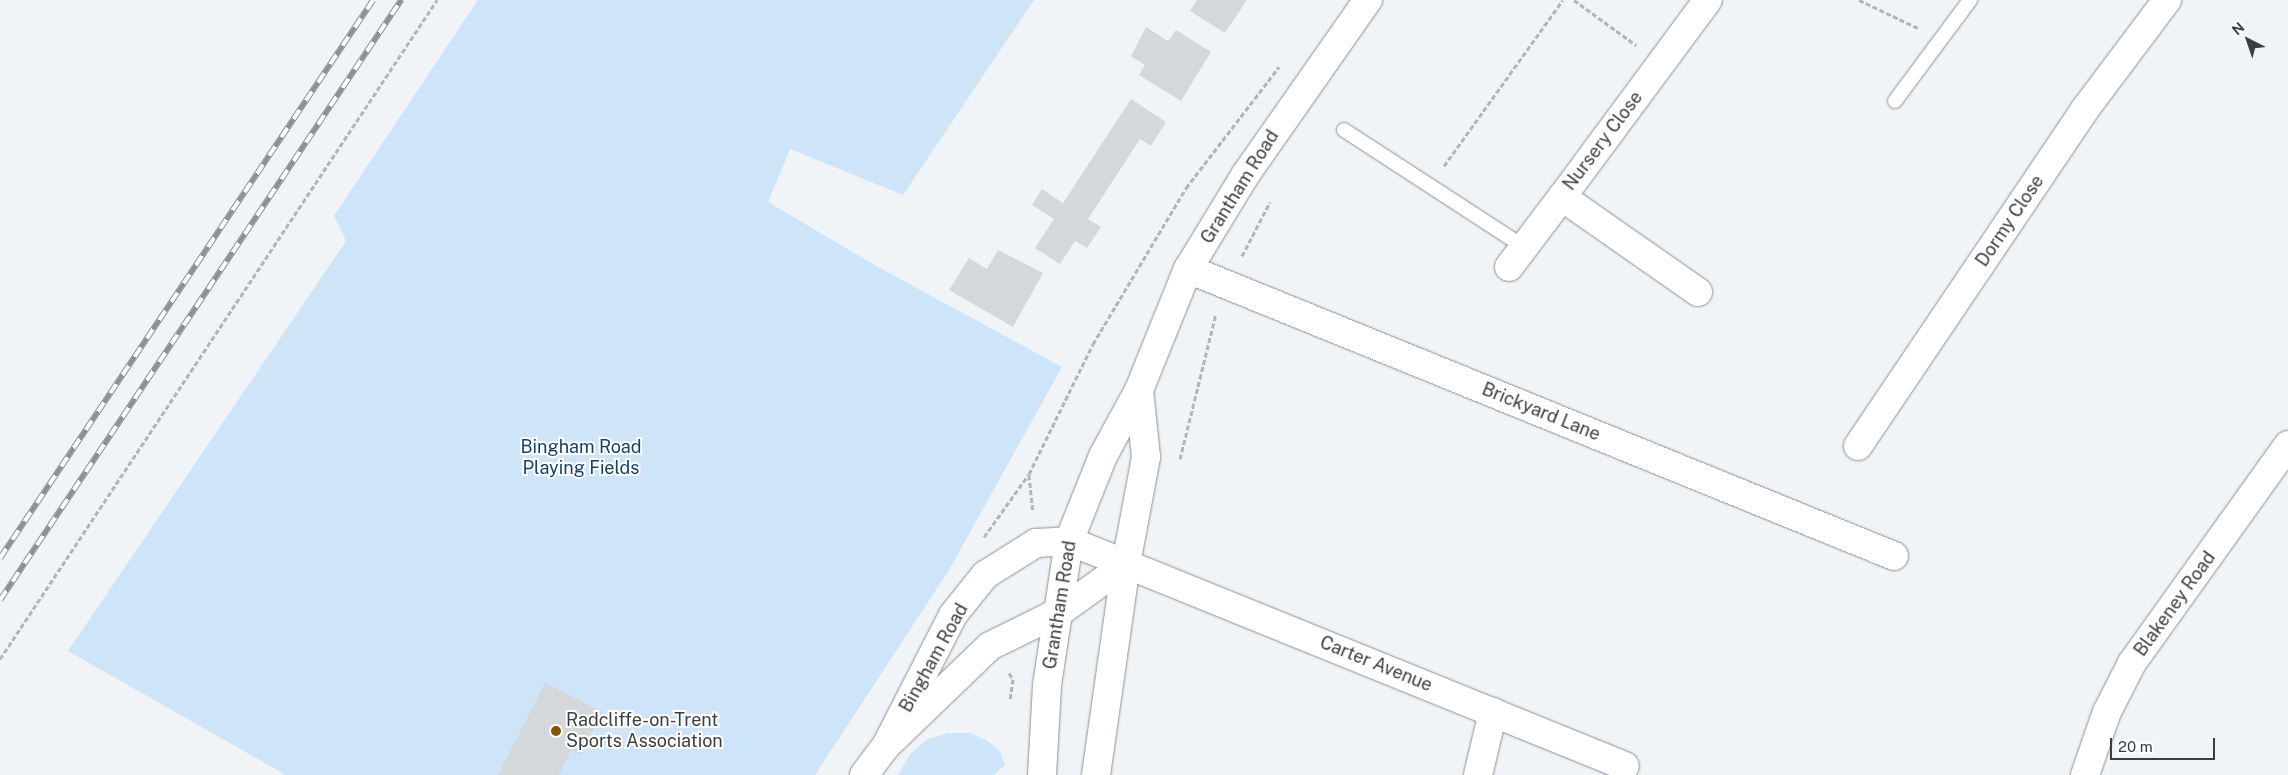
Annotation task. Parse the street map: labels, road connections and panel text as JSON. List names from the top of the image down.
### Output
{
  "streets": {
    "main road": [
      "Nursery Close",
      "Grantham Road",
      "Dormy Close",
      "Brickyard Lane",
      "Blakeney Road",
      "Bingham Road",
      "Carter Avenue"
    ]
  },
  "crossings": [
    ["Grantham Road", "Brickyard Lane"],
    ["Grantham Road", "Bingham Road"],
    ["Grantham Road", "Carter Avenue"],
    ["Bingham Road", "Carter Avenue"]
  ],
  "parks": ["Bingham Road Playing Fields"],
  "places": ["Radcliffe-on-Trent Sports Association"],
  "scale_bar": "20 m",
  "north": "top left"
}
